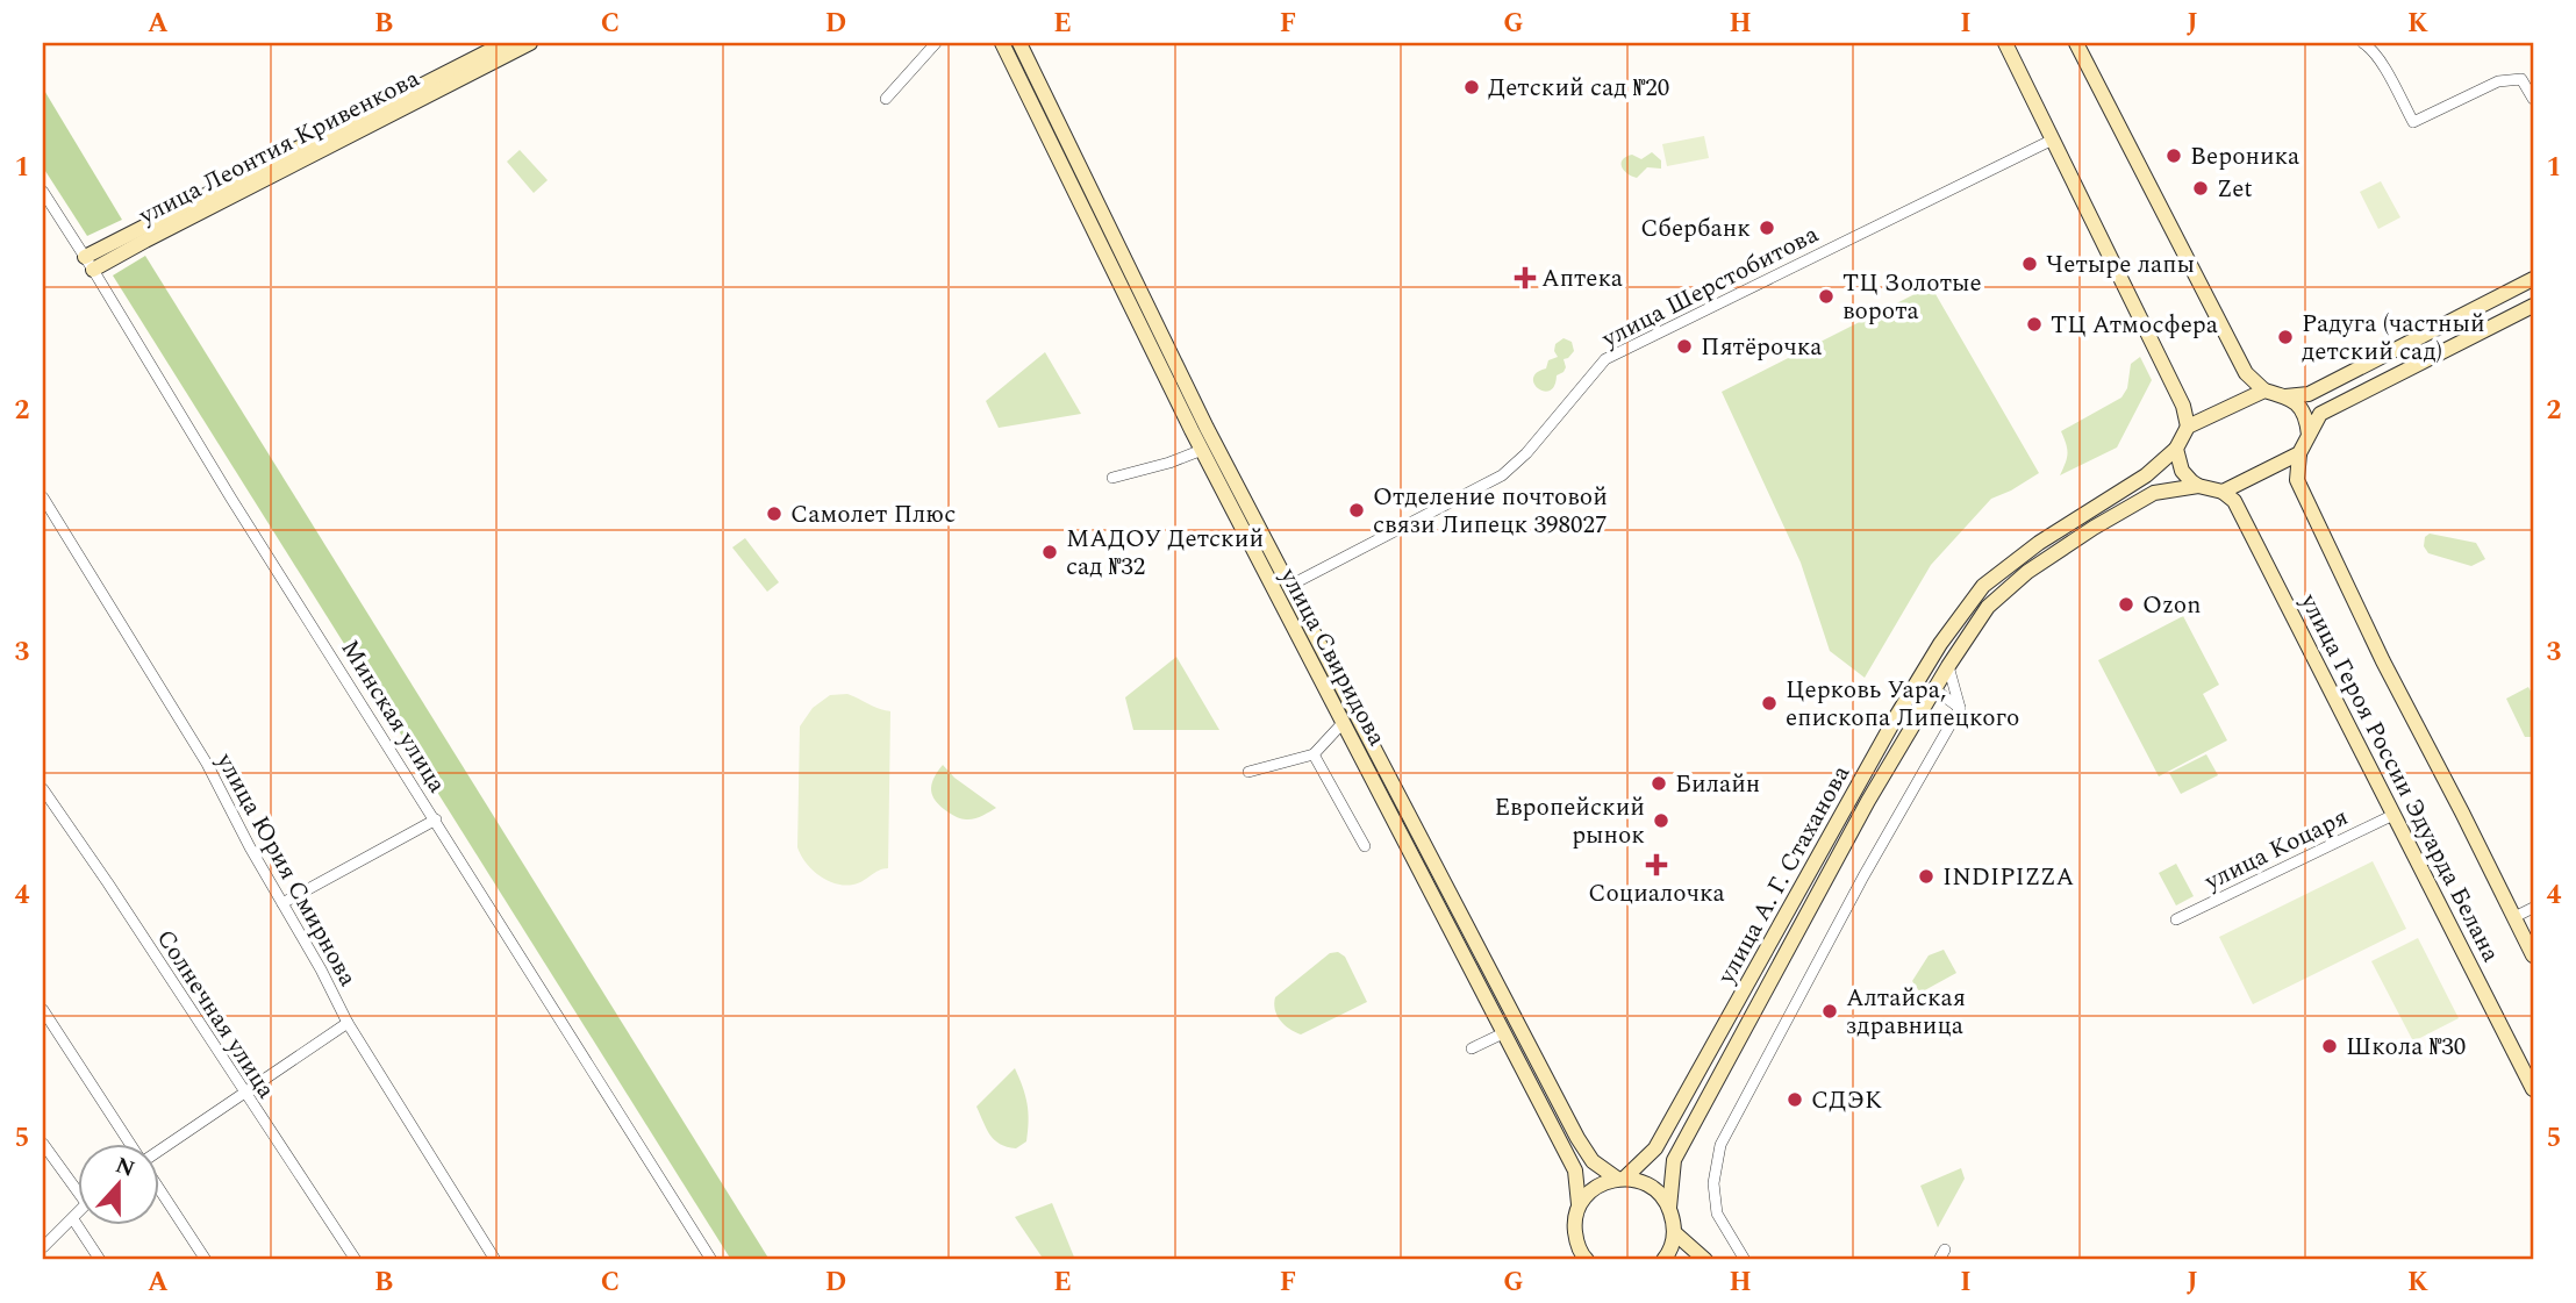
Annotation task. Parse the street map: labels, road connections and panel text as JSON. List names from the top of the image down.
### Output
{
  "streets": {
    "street": [
      "улица Леонтия Кривенкова",
      "улица Шерстобитова",
      "улица Свиридова",
      "Минская улица",
      "улица Героя России Эдуарда Белана",
      "улица Коцаря",
      "улица Юрия Смирнова",
      "улица А. Г. Стаханова",
      "Солнечная улица"
    ]
  },
  "crossings": [
    ["улица Леонтия Кривенкова", "Минская улица"],
    ["улица Шерстобитова", "улица Свиридова"],
    ["улица Свиридова", "улица А. Г. Стаханова"],
    ["улица Героя России Эдуарда Белана", "улица Коцаря"]
  ],
  "places": {
    "other": [
      "Детский сад №20",
      "Вероника",
      "Zet",
      "Сбербанк",
      "Четыре лапы",
      "ТЦ Золотые ворота",
      "ТЦ Атмосфера",
      "Радуга (частный детский сад)",
      "Пятёрочка",
      "Отделение почтовой связи Липецк 398027",
      "Самолет Плюс",
      "МАДОУ Детский сад №32",
      "Ozon",
      "Церковь Уара, епископа Липецкого",
      "Билайн",
      "Европейский рынок",
      "INDIPIZZA",
      "Алтайская здравница",
      "Школа №30",
      "СДЭК"
    ],
    "health": ["Аптека", "Социалочка"]
  },
  "north": "top",
  "grid": {
    "columns": [
      "A",
      "B",
      "C",
      "D",
      "E",
      "F",
      "G",
      "H",
      "I",
      "J",
      "K"
    ],
    "rows": [
      "1",
      "2",
      "3",
      "4",
      "5"
    ]
  }
}
